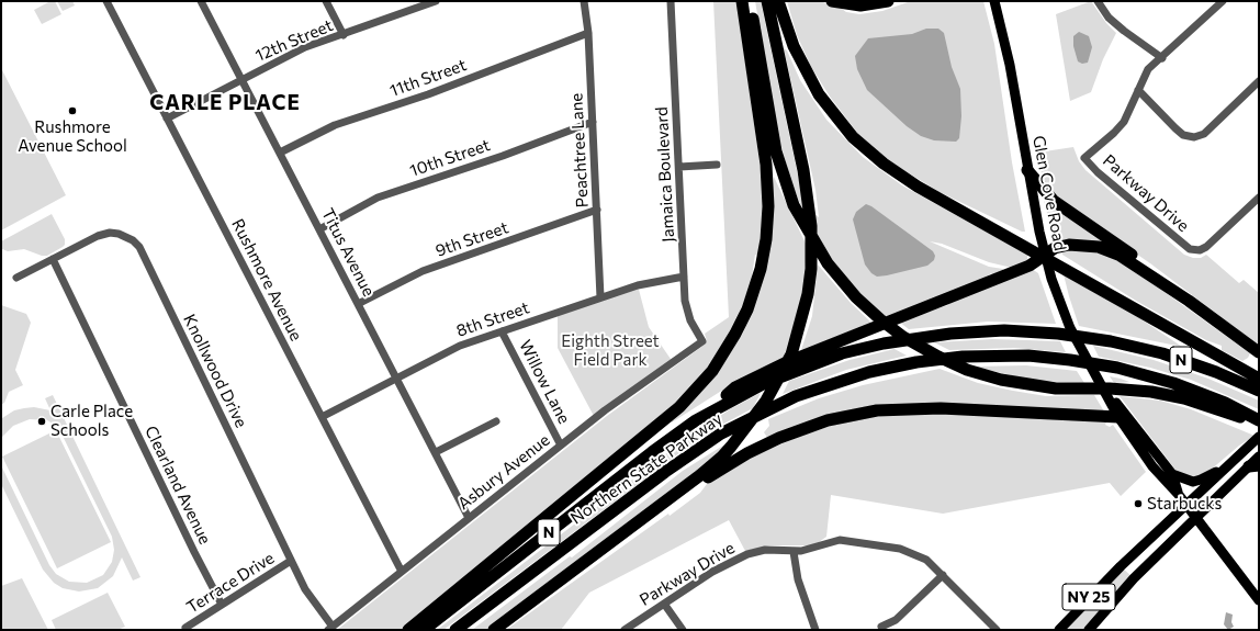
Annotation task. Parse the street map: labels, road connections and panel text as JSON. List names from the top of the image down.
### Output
{
  "streets": {
    "highway": ["N", "Northern State Parkway"],
    "main road": ["Glen Cove Road", "NY 25"],
    "street": [
      "12th Street",
      "11th Street",
      "Peachtree Lane",
      "10th Street",
      "Jamaica Boulevard",
      "Parkway Drive",
      "9th Street",
      "Titus Avenue",
      "Rushmore Avenue",
      "8th Street",
      "Knollwood Drive",
      "Willow Lane",
      "Asbury Avenue",
      "Clearland Avenue",
      "Terrace Drive"
    ]
  },
  "crossings": [
    ["12th Street", "Titus Avenue"],
    ["12th Street", "Rushmore Avenue"],
    ["11th Street", "Peachtree Lane"],
    ["11th Street", "Titus Avenue"],
    ["Peachtree Lane", "10th Street"],
    ["Peachtree Lane", "9th Street"],
    ["Peachtree Lane", "8th Street"],
    ["10th Street", "Titus Avenue"],
    ["Jamaica Boulevard", "8th Street"],
    ["Jamaica Boulevard", "Asbury Avenue"],
    ["Glen Cove Road", "NY 25"],
    ["9th Street", "Titus Avenue"],
    ["Titus Avenue", "8th Street"],
    ["Titus Avenue", "Asbury Avenue"],
    ["Rushmore Avenue", "8th Street"],
    ["Rushmore Avenue", "Asbury Avenue"],
    ["8th Street", "Willow Lane"],
    ["Knollwood Drive", "Asbury Avenue"],
    ["Knollwood Drive", "Clearland Avenue"],
    ["Knollwood Drive", "Terrace Drive"],
    ["Willow Lane", "Asbury Avenue"],
    ["Clearland Avenue", "Terrace Drive"]
  ],
  "districts": ["CARLE PLACE"],
  "parks": ["Eighth Street Field Park"],
  "places": ["Rushmore Avenue School", "Carle Place Schools", "Starbucks"]
}
